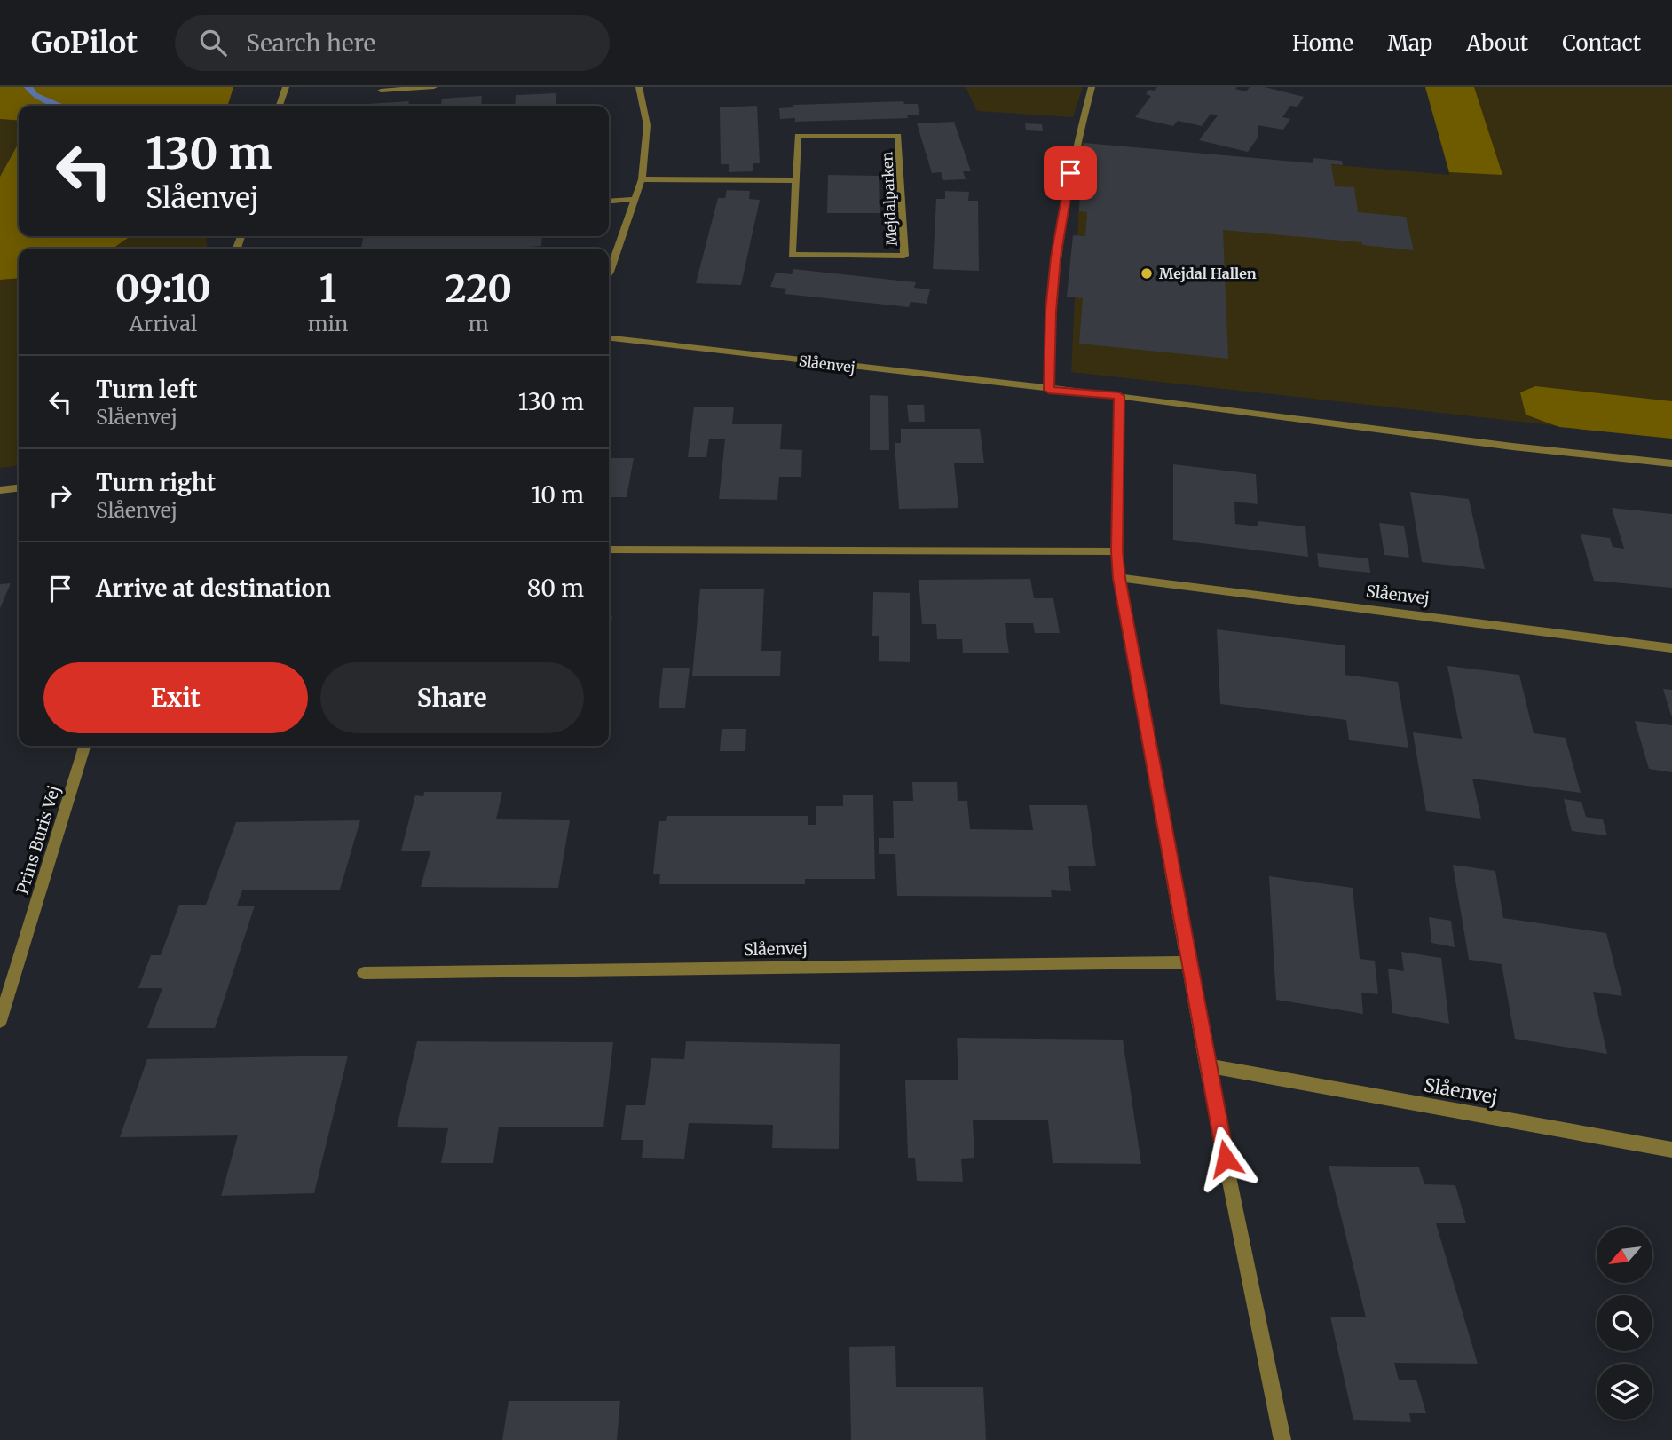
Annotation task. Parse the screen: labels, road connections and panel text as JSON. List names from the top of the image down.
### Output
{
  "streets": {
    "street": ["Mejdalparken", "Slåenvej", "Prins Buris Vej"]
  },
  "places": ["Mejdal Hallen"],
  "north": "bottom left",
  "page": {
    "header": "GoPilot",
    "search": "Search here",
    "nav": [
      "Home",
      "Map",
      "About",
      "Contact"
    ],
    "turn": ["130 m", "Slåenvej"],
    "eta": [
      "09:10",
      "Arrival",
      "1",
      "min",
      "220",
      "m"
    ],
    "list": [
      {
        "name": "Turn left",
        "note": "Slåenvej",
        "value": "130 m"
      },
      {
        "name": "Turn right",
        "note": "Slåenvej",
        "value": "10 m"
      },
      {
        "name": "Arrive at destination",
        "value": "80 m"
      }
    ],
    "buttons": ["Exit", "Share"]
  }
}
